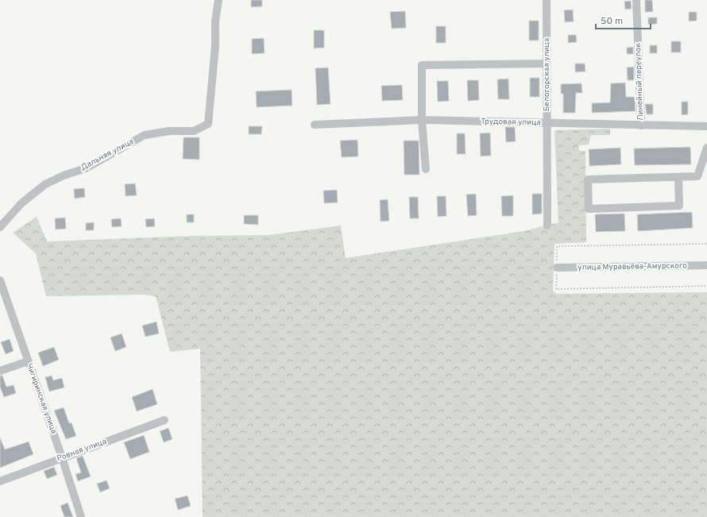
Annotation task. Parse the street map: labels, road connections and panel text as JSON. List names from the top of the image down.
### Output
{
  "streets": {
    "street": [
      "Белогорская улица",
      "Линейный переулок",
      "Трудовая улица",
      "Дальняя улица",
      "улица Муравьёва-Амурского",
      "Чигиринская улица",
      "Ровная улица"
    ]
  },
  "crossings": [
    ["Белогорская улица", "Трудовая улица"],
    ["Линейный переулок", "Трудовая улица"],
    ["Чигиринская улица", "Ровная улица"]
  ],
  "scale_bar": "50 m"
}
